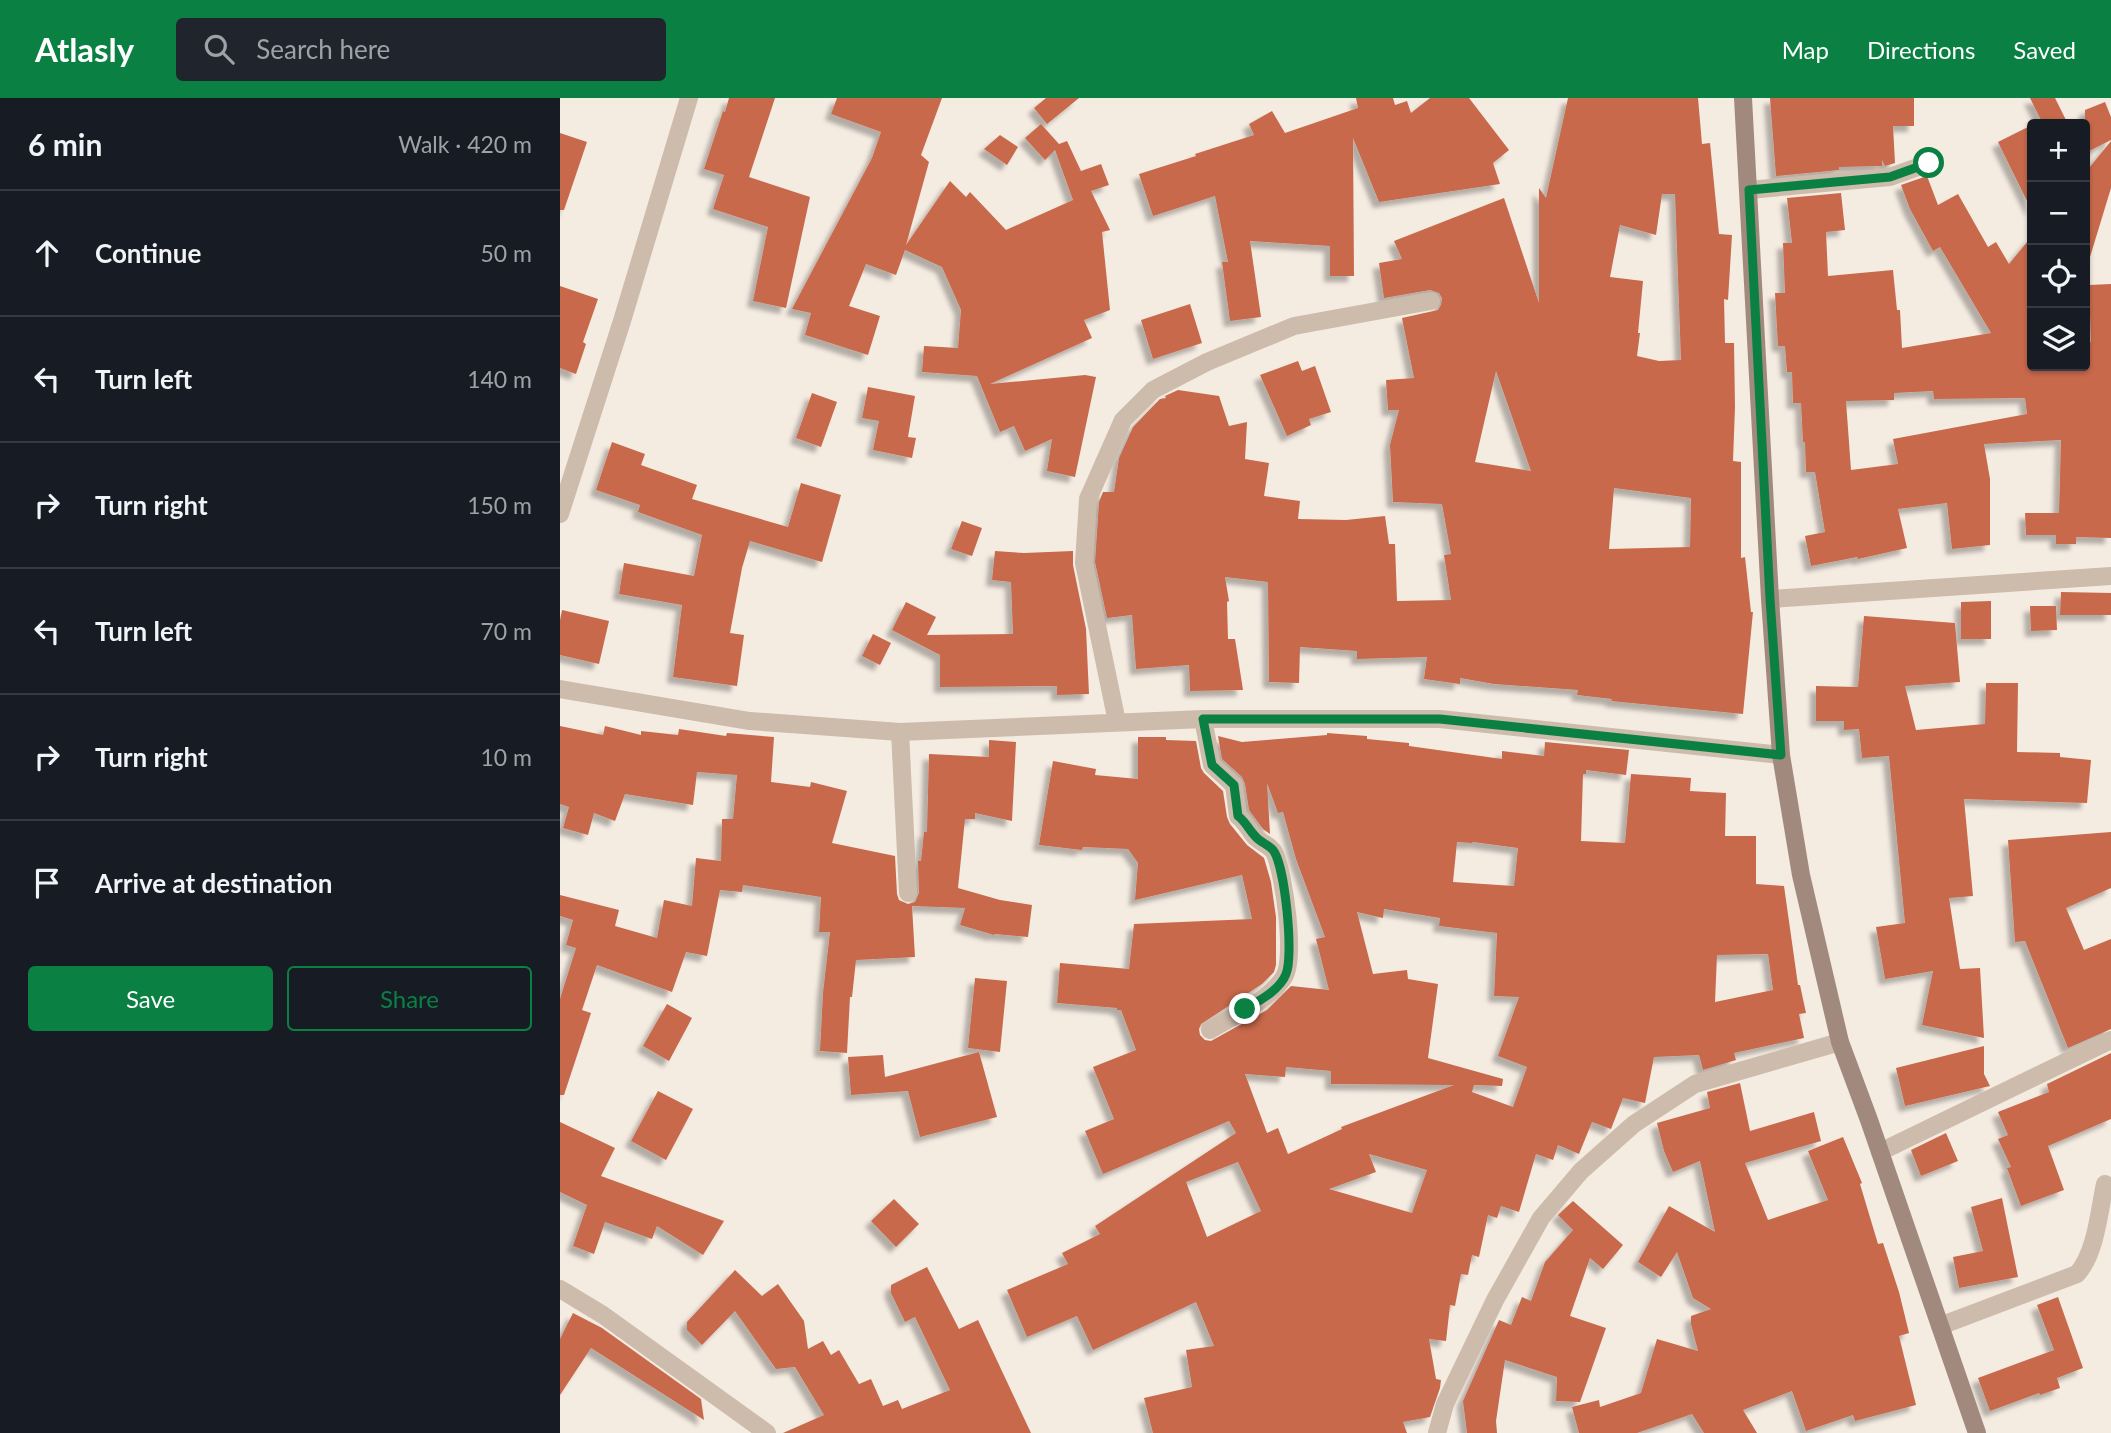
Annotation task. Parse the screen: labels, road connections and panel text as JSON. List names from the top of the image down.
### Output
{
  "page": {
    "header": "Atlasly",
    "search": "Search here",
    "nav": ["Map", "Directions", "Saved"],
    "heading": ["6 min", "Walk · 420 m"],
    "map_buttons": ["+", "−"],
    "list": [
      ["Continue", "50 m"],
      ["Turn left", "140 m"],
      ["Turn right", "150 m"],
      ["Turn left", "70 m"],
      ["Turn right", "10 m"],
      "Arrive at destination"
    ],
    "buttons": ["Save", "Share"]
  }
}
